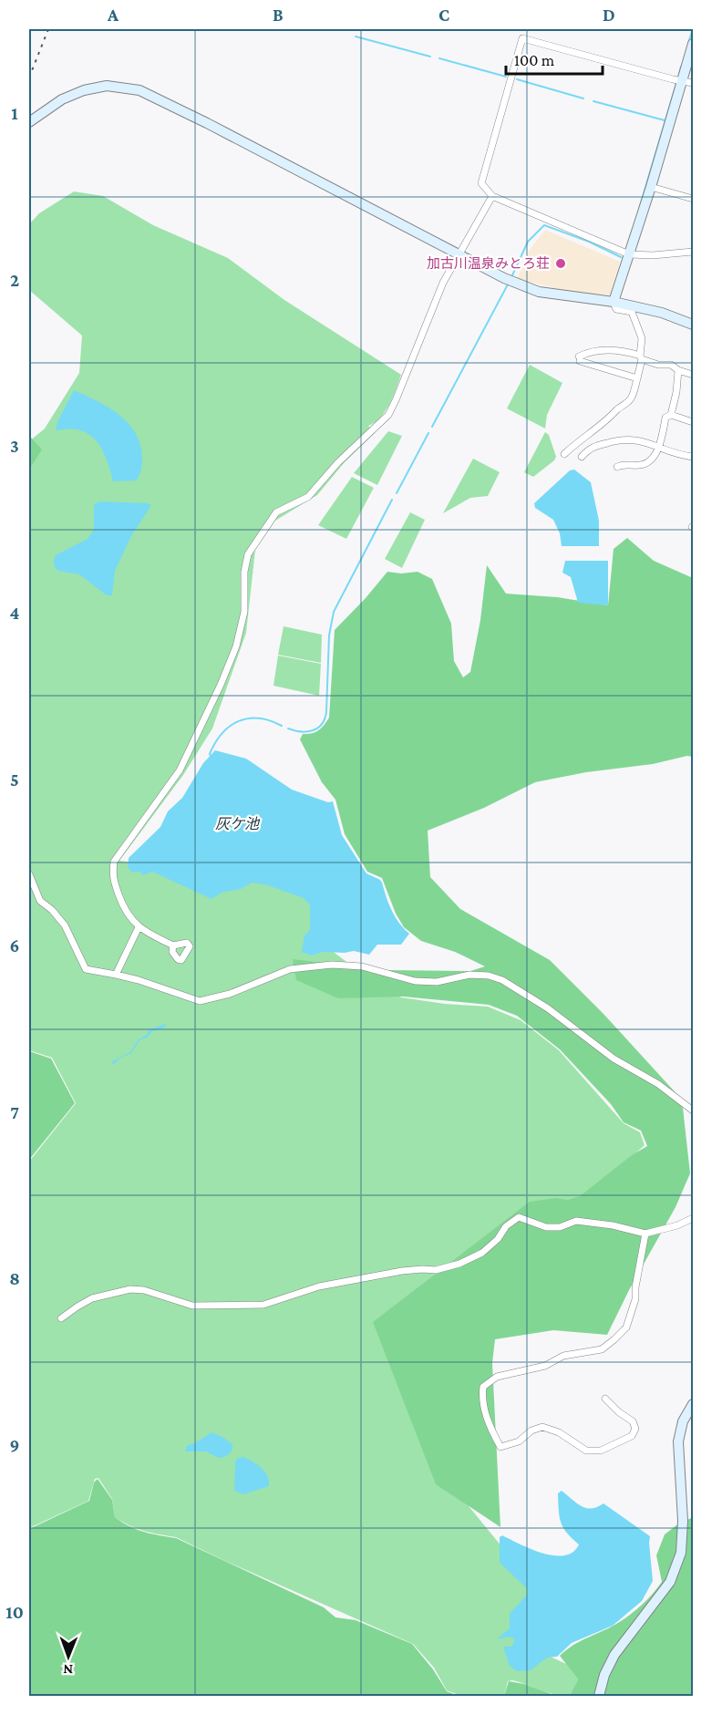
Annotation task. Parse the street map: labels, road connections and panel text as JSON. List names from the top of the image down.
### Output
{
  "water": ["灰ケ池"],
  "places": ["加古川温泉みとろ荘"],
  "scale_bar": "100 m",
  "north": "bottom",
  "grid": {
    "columns": [
      "A",
      "B",
      "C",
      "D"
    ],
    "rows": [
      "1",
      "2",
      "3",
      "4",
      "5",
      "6",
      "7",
      "8",
      "9",
      "10"
    ]
  }
}
